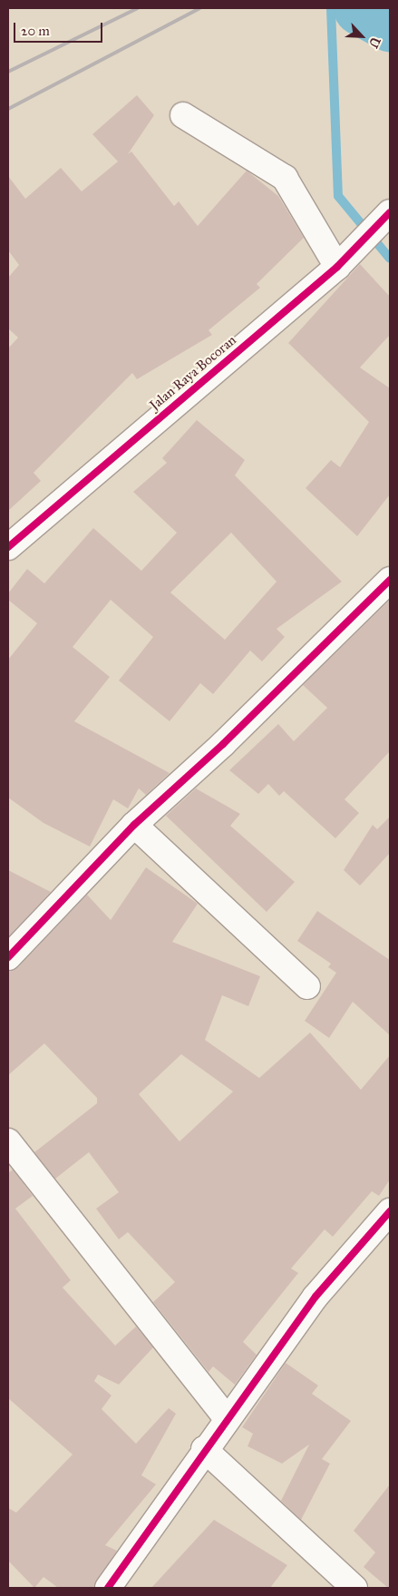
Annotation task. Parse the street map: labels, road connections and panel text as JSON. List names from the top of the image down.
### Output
{
  "streets": {
    "street": ["Jalan Raya Bocoran"]
  },
  "scale_bar": "20 m",
  "north": "bottom right"
}
